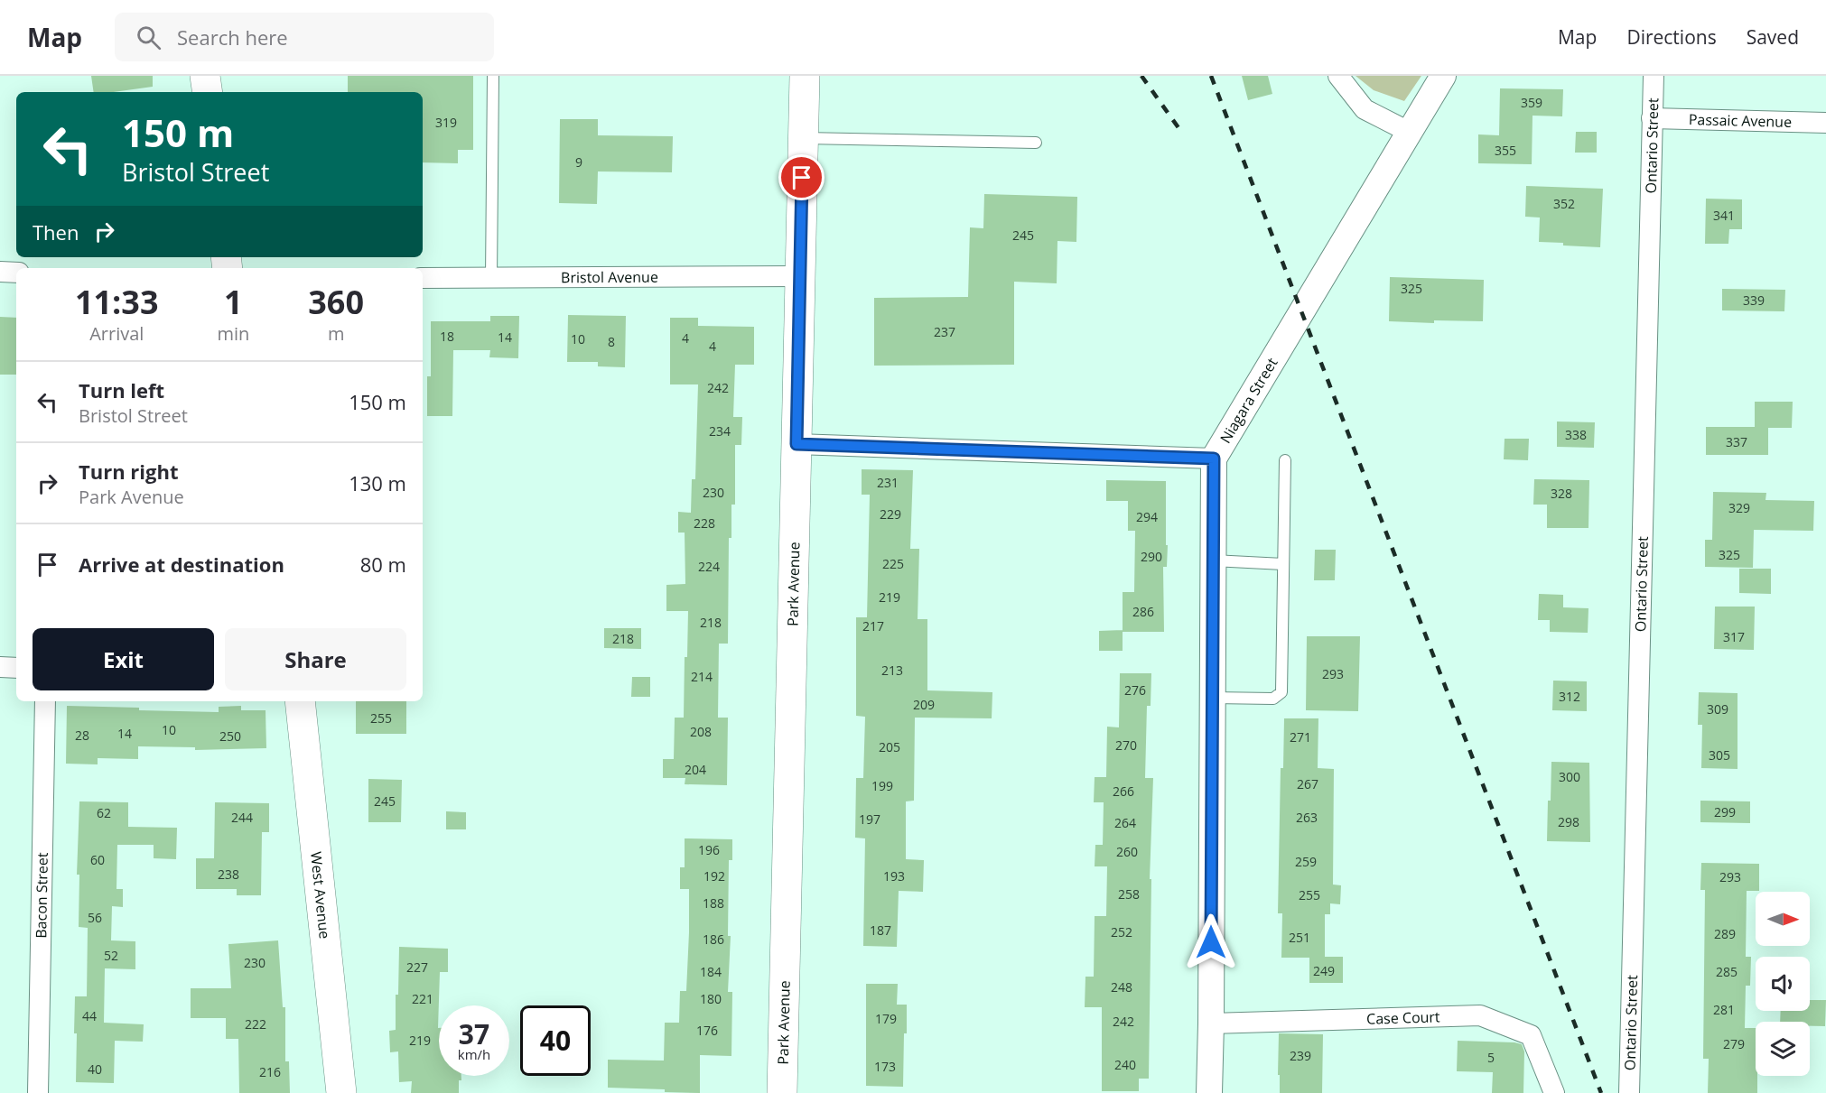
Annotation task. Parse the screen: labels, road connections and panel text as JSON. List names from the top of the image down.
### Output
{
  "streets": {
    "main road": ["Park Avenue", "West Avenue"],
    "street": [
      "Passaic Avenue",
      "Ontario Street",
      "Bristol Avenue",
      "Niagara Street",
      "Bacon Street",
      "Case Court"
    ]
  },
  "crossings": [
    ["Passaic Avenue", "Ontario Street"],
    ["Bristol Avenue", "Park Avenue"],
    ["Niagara Street", "Case Court"]
  ],
  "house_numbers": [
    "359",
    "319",
    "355",
    "9",
    "352",
    "341",
    "245",
    "325",
    "339",
    "237",
    "18",
    "14",
    "4",
    "10",
    "8",
    "4",
    "242",
    "234",
    "338",
    "337",
    "231",
    "230",
    "328",
    "329",
    "229",
    "294",
    "228",
    "325",
    "290",
    "225",
    "224",
    "219",
    "286",
    "218",
    "217",
    "317",
    "218",
    "213",
    "293",
    "214",
    "276",
    "312",
    "209",
    "309",
    "255",
    "10",
    "208",
    "14",
    "28",
    "250",
    "271",
    "270",
    "205",
    "305",
    "204",
    "300",
    "267",
    "199",
    "266",
    "245",
    "299",
    "62",
    "244",
    "263",
    "197",
    "298",
    "264",
    "196",
    "260",
    "60",
    "259",
    "238",
    "192",
    "193",
    "293",
    "258",
    "255",
    "188",
    "56",
    "187",
    "252",
    "289",
    "251",
    "186",
    "52",
    "230",
    "227",
    "249",
    "184",
    "285",
    "248",
    "221",
    "180",
    "281",
    "44",
    "179",
    "242",
    "222",
    "176",
    "219",
    "279",
    "239",
    "5",
    "240",
    "173",
    "40",
    "216"
  ],
  "north": "right",
  "page": {
    "header": "Map",
    "search": "Search here",
    "nav": ["Map", "Directions", "Saved"],
    "turn": ["150 m", "Bristol Street"],
    "then": "Then",
    "eta": [
      "11:33",
      "Arrival",
      "1",
      "min",
      "360",
      "m"
    ],
    "list": [
      {
        "name": "Turn left",
        "note": "Bristol Street",
        "value": "150 m"
      },
      {
        "name": "Turn right",
        "note": "Park Avenue",
        "value": "130 m"
      },
      {
        "name": "Arrive at destination",
        "value": "80 m"
      }
    ],
    "buttons": ["Exit", "Share"],
    "speed": "37 km/h",
    "limit": "40"
  }
}
